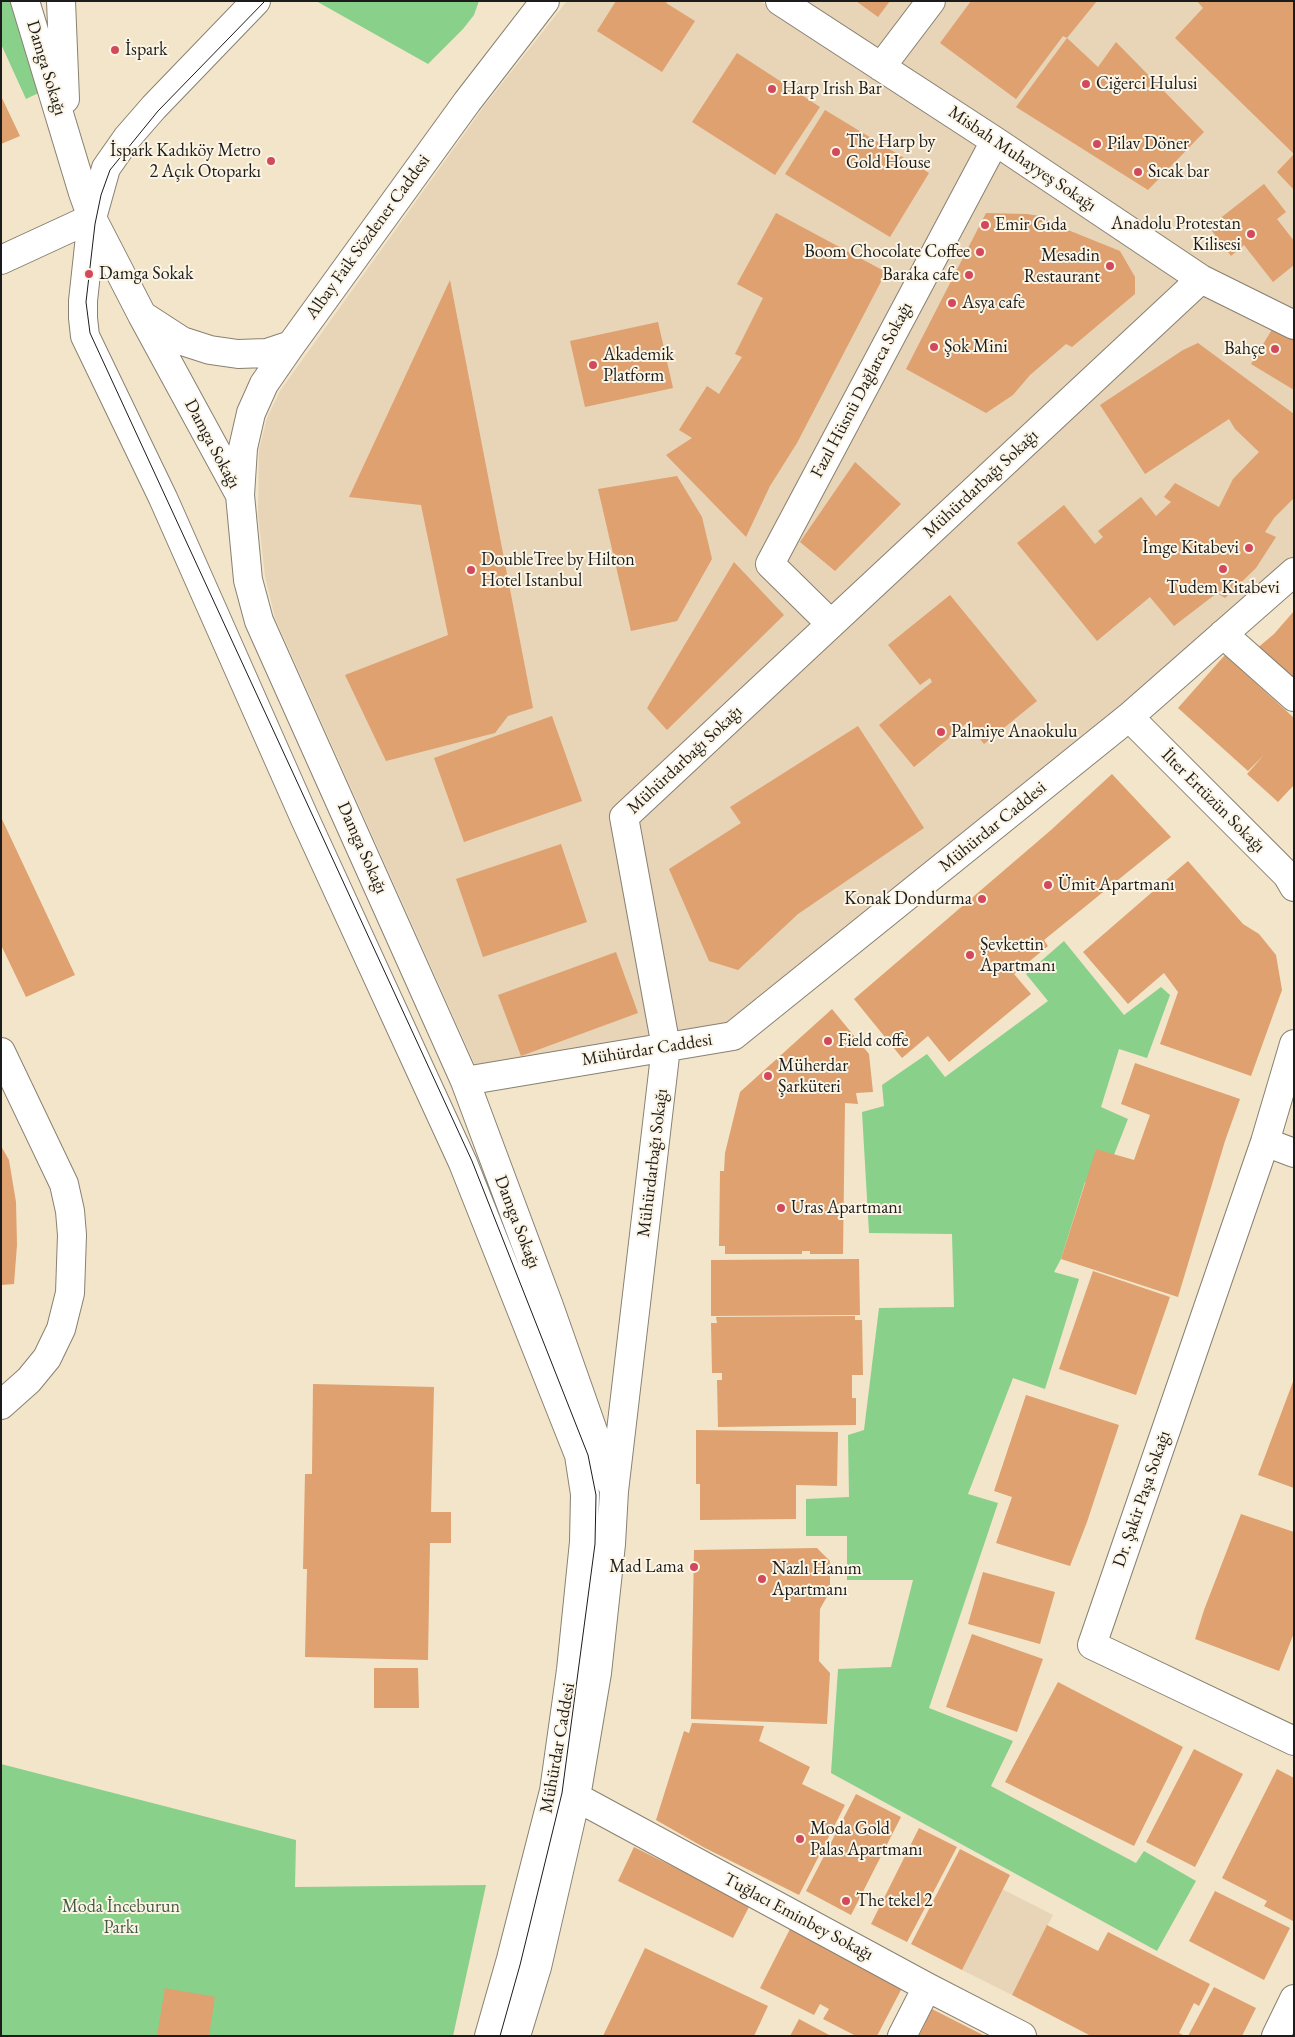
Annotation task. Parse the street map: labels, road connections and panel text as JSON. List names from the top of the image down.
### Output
{
  "streets": {
    "street": [
      "Damga Sokağı",
      "Misbah Muhayyeş Sokağı",
      "Albay Faik Sözdener Caddesi",
      "Fazıl Hüsnü Dağlarca Sokağı",
      "Mühürdarbağı Sokağı",
      "İlter Ertüzün Sokağı",
      "Mühürdar Caddesi",
      "Dr. Şakir Paşa Sokağı",
      "Tuğlacı Eminbey Sokağı"
    ]
  },
  "crossings": [
    ["Damga Sokağı", "Albay Faik Sözdener Caddesi"],
    ["Damga Sokağı", "Mühürdarbağı Sokağı"],
    ["Damga Sokağı", "Mühürdar Caddesi"],
    ["Misbah Muhayyeş Sokağı", "Fazıl Hüsnü Dağlarca Sokağı"],
    ["Misbah Muhayyeş Sokağı", "Mühürdarbağı Sokağı"],
    ["Fazıl Hüsnü Dağlarca Sokağı", "Mühürdarbağı Sokağı"],
    ["Mühürdarbağı Sokağı", "Mühürdar Caddesi"],
    ["İlter Ertüzün Sokağı", "Mühürdar Caddesi"],
    ["Mühürdar Caddesi", "Tuğlacı Eminbey Sokağı"]
  ],
  "parks": ["Moda İnceburun Parkı"],
  "places": [
    "İspark",
    "Ciğerci Hulusi",
    "Harp Irish Bar",
    "Pilav Döner",
    "The Harp by Gold House",
    "İspark Kadıköy Metro 2 Açık Otoparkı",
    "Sıcak bar",
    "Emir Gıda",
    "Anadolu Protestan Kilisesi",
    "Boom Chocolate Coffee",
    "Mesadin Restaurant",
    "Damga Sokak",
    "Baraka cafe",
    "Asya cafe",
    "Şok Mini",
    "Bahçe",
    "Akademik Platform",
    "İmge Kitabevi",
    "Tudem Kitabevi",
    "DoubleTree by Hilton Hotel Istanbul",
    "Palmiye Anaokulu",
    "Ümit Apartmanı",
    "Konak Dondurma",
    "Şevkettin Apartmanı",
    "Field coffe",
    "Müherdar Şarküteri",
    "Uras Apartmanı",
    "Mad Lama",
    "Nazlı Hanım Apartmanı",
    "Moda Gold Palas Apartmanı",
    "The tekel 2"
  ]
}
